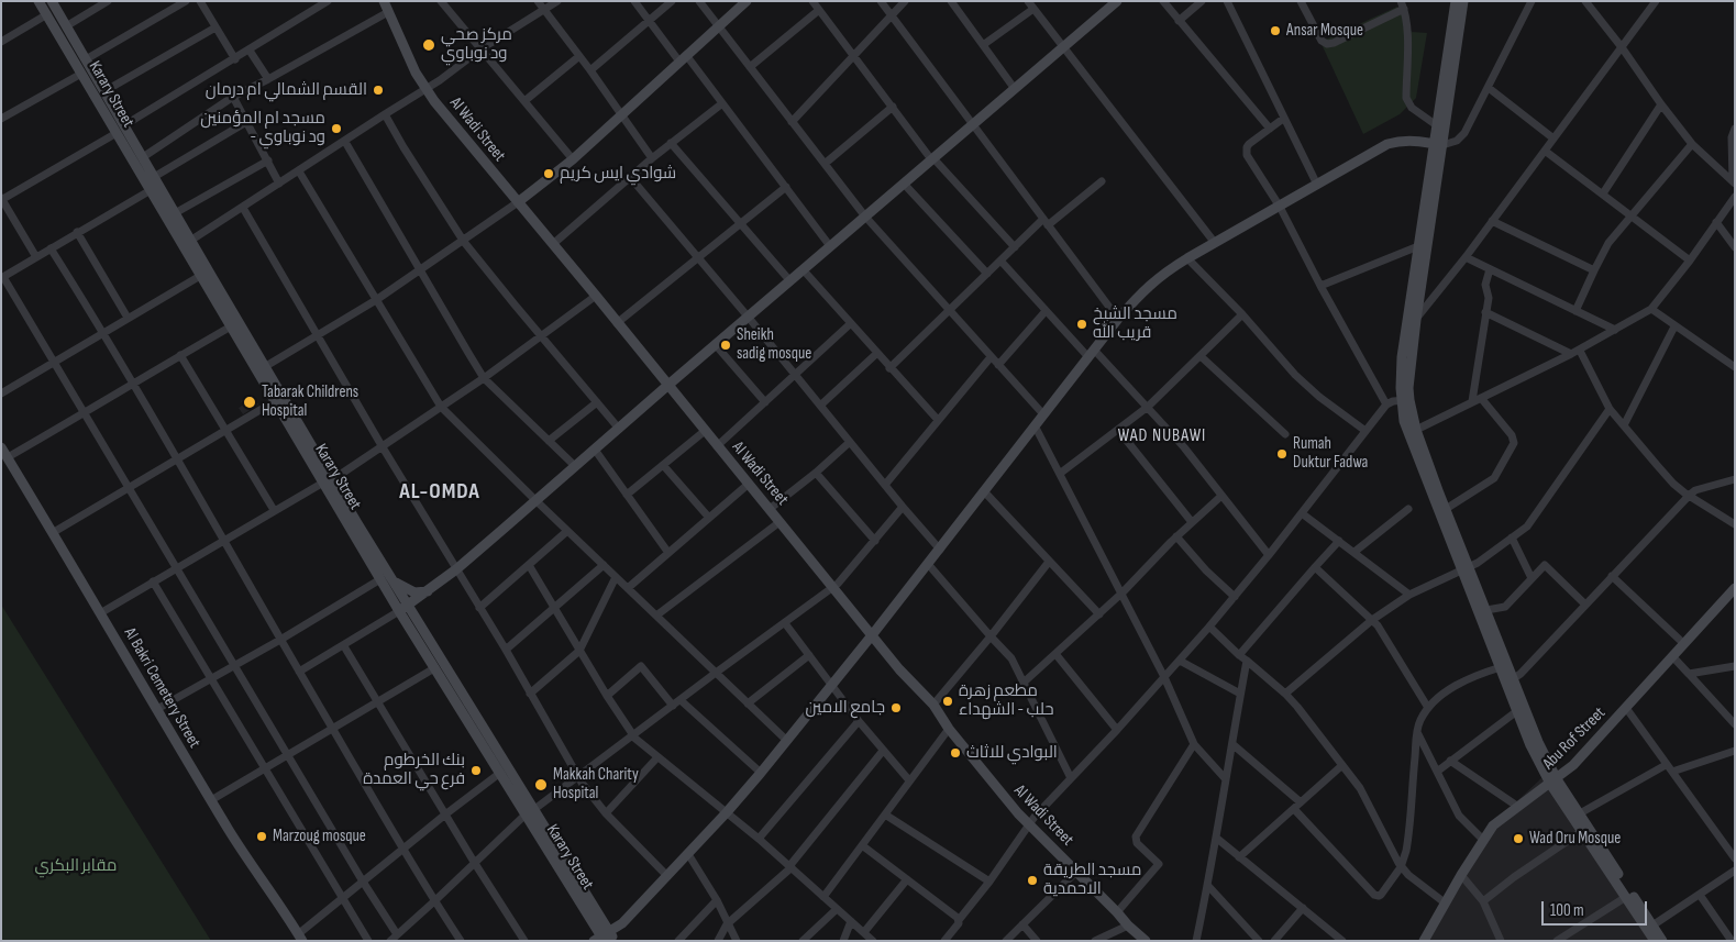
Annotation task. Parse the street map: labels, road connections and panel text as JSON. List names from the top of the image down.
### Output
{
  "streets": {
    "main road": [
      "Karary Street",
      "Al Wadi Street",
      "Al Bakri Cemetery Street",
      "Abu Rof Street"
    ]
  },
  "districts": ["WAD NUBAWI", "AL-OMDA"],
  "parks": ["مقابر البكري"],
  "places": [
    "Ansar Mosque",
    "مركز صحي ود نوباوي",
    "القسم الشمالي ام درمان",
    "مسجد ام المؤمنين - ود نوباوي",
    "شوادي ايس كريم",
    "مسجد الشيخ قريب الله",
    "Sheikh sadig mosque",
    "Tabarak Childrens Hospital",
    "Rumah Duktur Fadwa",
    "مطعم زهرة حلب - الشهداء",
    "جامع الامين",
    "البوادي للاثاث",
    "بنك الخرطوم فرع حي العمدة",
    "Makkah Charity Hospital",
    "Marzoug mosque",
    "Wad Oru Mosque",
    "مسجد الطريقة الاحمدية"
  ],
  "scale_bar": "100 m"
}
